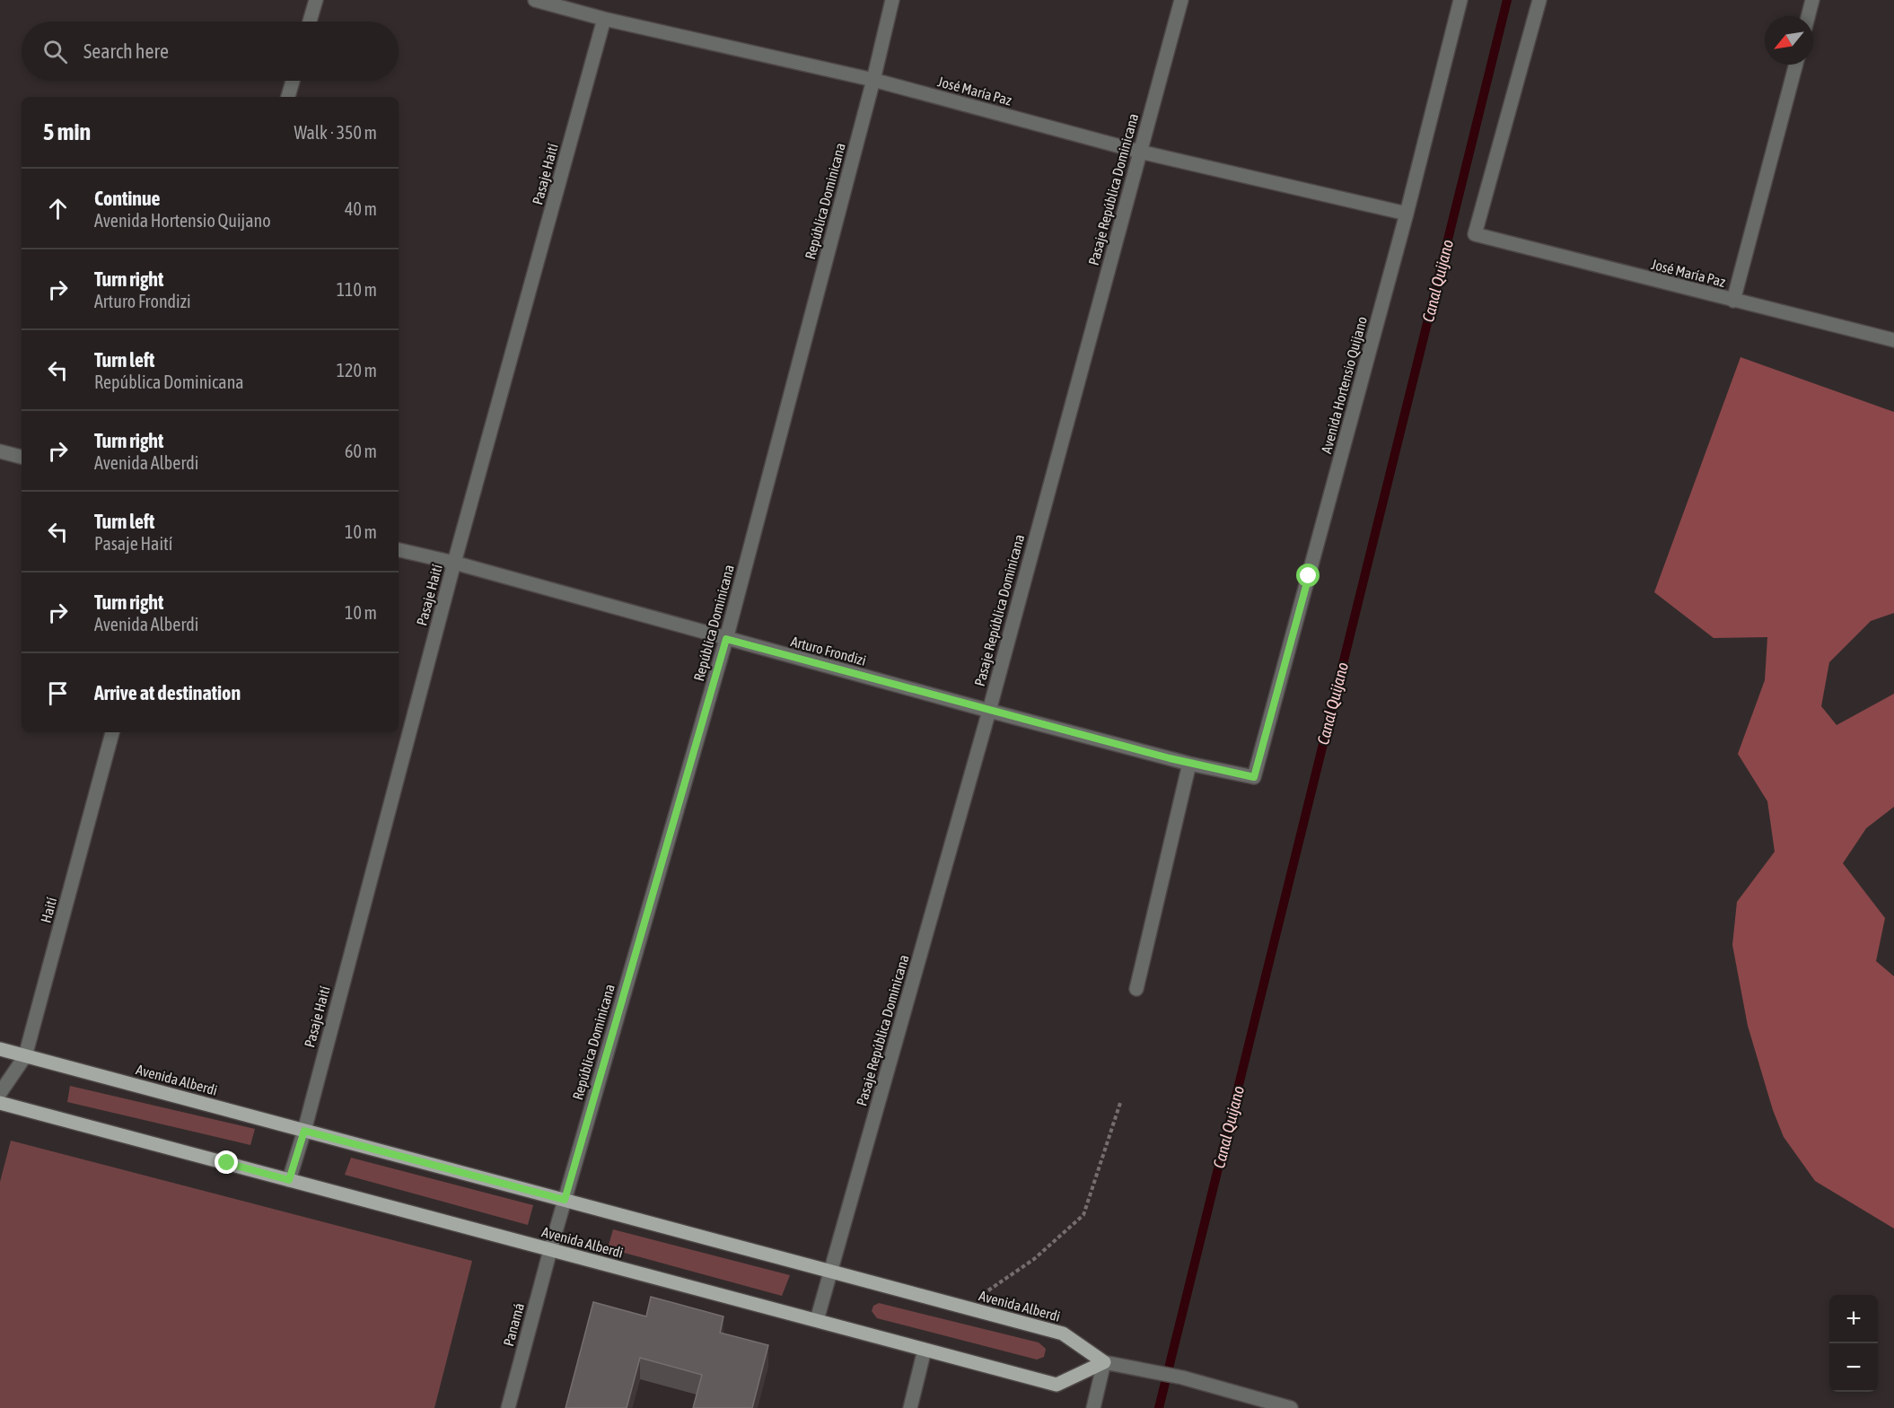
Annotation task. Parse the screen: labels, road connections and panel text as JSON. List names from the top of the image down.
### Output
{
  "streets": {
    "main road": ["Avenida Alberdi"],
    "street": [
      "José María Paz",
      "Pasaje Haití",
      "Pasaje República Dominicana",
      "República Dominicana",
      "Avenida Hortensio Quijano",
      "Arturo Frondizi",
      "Haití",
      "Panamá"
    ]
  },
  "crossings": [
    ["José María Paz", "Pasaje Haití"],
    ["José María Paz", "Pasaje República Dominicana"],
    ["José María Paz", "República Dominicana"],
    ["José María Paz", "Avenida Hortensio Quijano"],
    ["Pasaje Haití", "Arturo Frondizi"],
    ["Pasaje Haití", "Avenida Alberdi"],
    ["Pasaje República Dominicana", "Arturo Frondizi"],
    ["Pasaje República Dominicana", "Avenida Alberdi"],
    ["República Dominicana", "Arturo Frondizi"],
    ["República Dominicana", "Avenida Alberdi"],
    ["República Dominicana", "Panamá"],
    ["Avenida Hortensio Quijano", "Arturo Frondizi"],
    ["Haití", "Avenida Alberdi"],
    ["Avenida Alberdi", "Panamá"]
  ],
  "water": ["Canal Quijano"],
  "north": "bottom left",
  "page": {
    "search": "Search here",
    "heading": ["5 min", "Walk · 350 m"],
    "list": [
      ["Continue", "Avenida Hortensio Quijano", "40 m"],
      ["Turn right", "Arturo Frondizi", "110 m"],
      ["Turn left", "República Dominicana", "120 m"],
      ["Turn right", "Avenida Alberdi", "60 m"],
      ["Turn left", "Pasaje Haití", "10 m"],
      ["Turn right", "Avenida Alberdi", "10 m"],
      "Arrive at destination"
    ],
    "map_buttons": ["+", "−"]
  }
}
